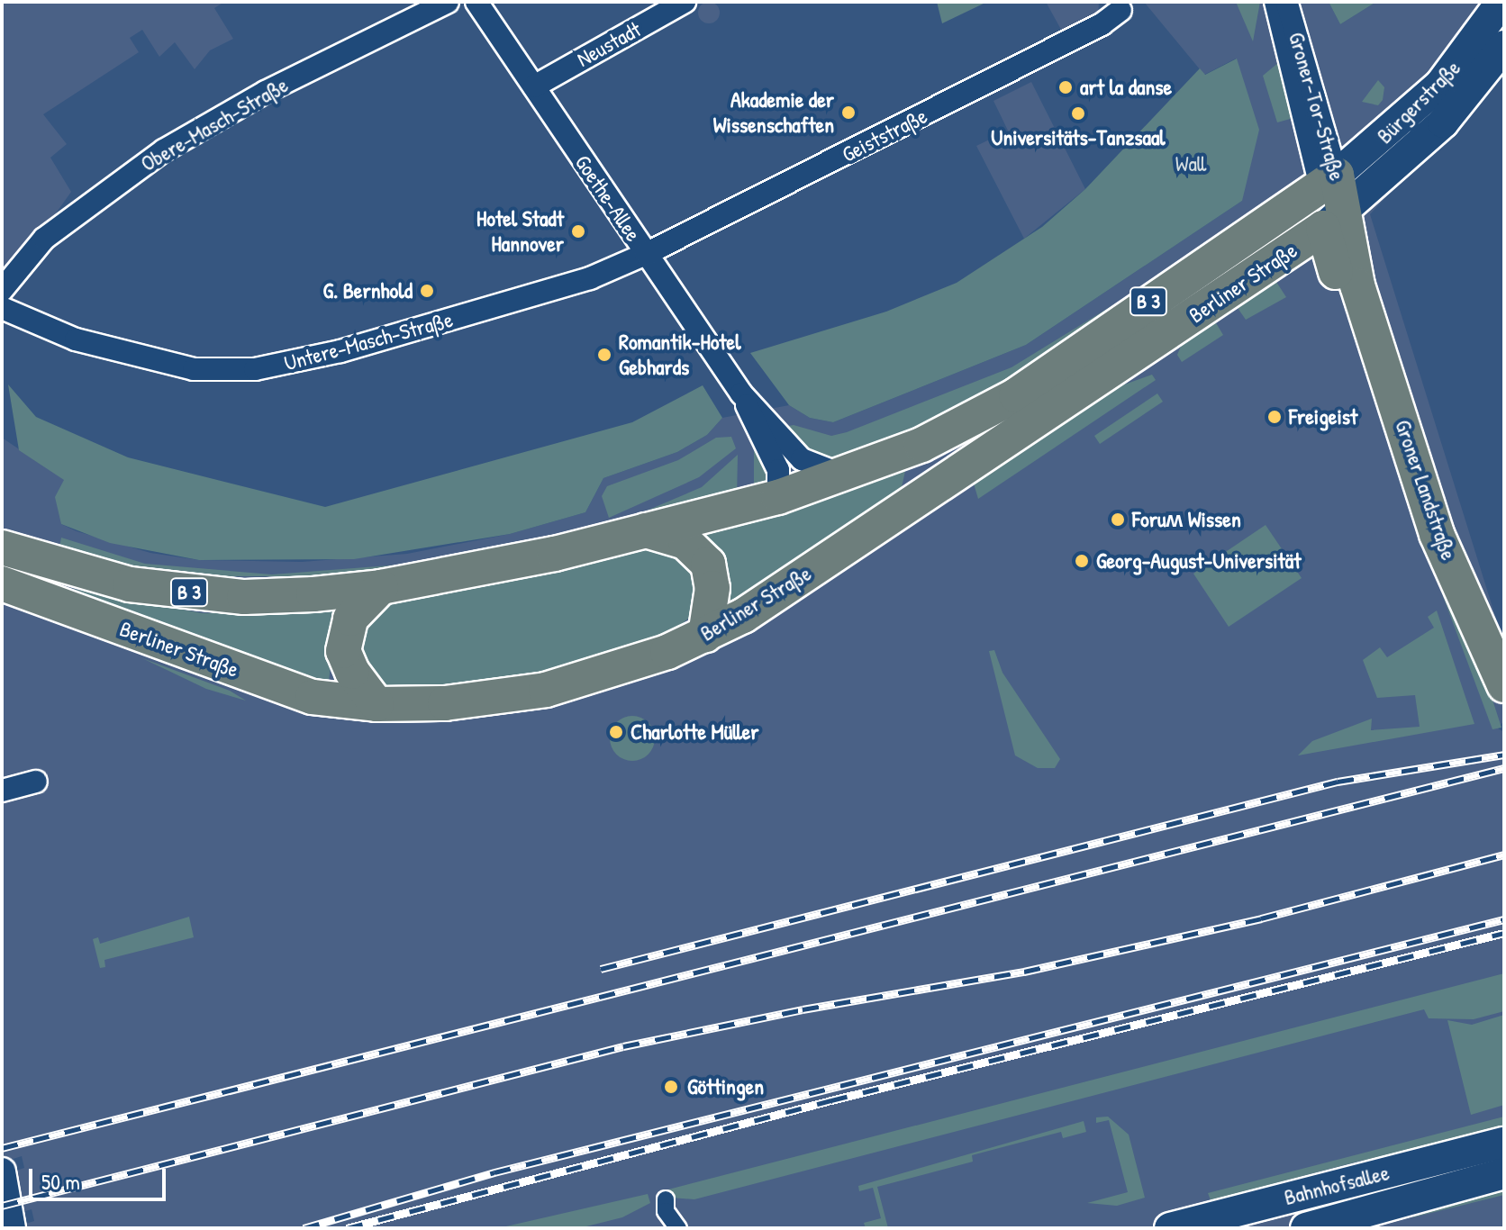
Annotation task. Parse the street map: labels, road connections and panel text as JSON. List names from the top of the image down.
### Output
{
  "streets": {
    "main road": [
      "Bürgerstraße",
      "Groner-Tor-Straße",
      "Berliner Straße",
      "B 3",
      "Groner Landstraße",
      "Bahnhofsallee"
    ],
    "street": [
      "Neustadt",
      "Obere-Masch-Straße",
      "Geiststraße",
      "Goethe-Allee",
      "Untere-Masch-Straße"
    ]
  },
  "crossings": [
    ["Neustadt", "Goethe-Allee"],
    ["Bürgerstraße", "Groner-Tor-Straße"],
    ["Bürgerstraße", "Berliner Straße"],
    ["Bürgerstraße", "Groner Landstraße"],
    ["Groner-Tor-Straße", "Berliner Straße"],
    ["Groner-Tor-Straße", "Groner Landstraße"],
    ["Obere-Masch-Straße", "Untere-Masch-Straße"],
    ["Geiststraße", "Goethe-Allee"],
    ["Geiststraße", "Untere-Masch-Straße"],
    ["Goethe-Allee", "Berliner Straße"],
    ["Goethe-Allee", "Untere-Masch-Straße"],
    ["Berliner Straße", "Groner Landstraße"]
  ],
  "parks": ["Wall"],
  "places": [
    "art la danse",
    "Akademie der Wissenschaften",
    "Universitäts-Tanzsaal",
    "Hotel Stadt Hannover",
    "G. Bernhold",
    "Romantik-Hotel Gebhards",
    "Freigeist",
    "Foruʍ Wissen",
    "Georg-August-Universität",
    "Charlotte Müller",
    "Göttingen"
  ],
  "scale_bar": "50 m"
}
